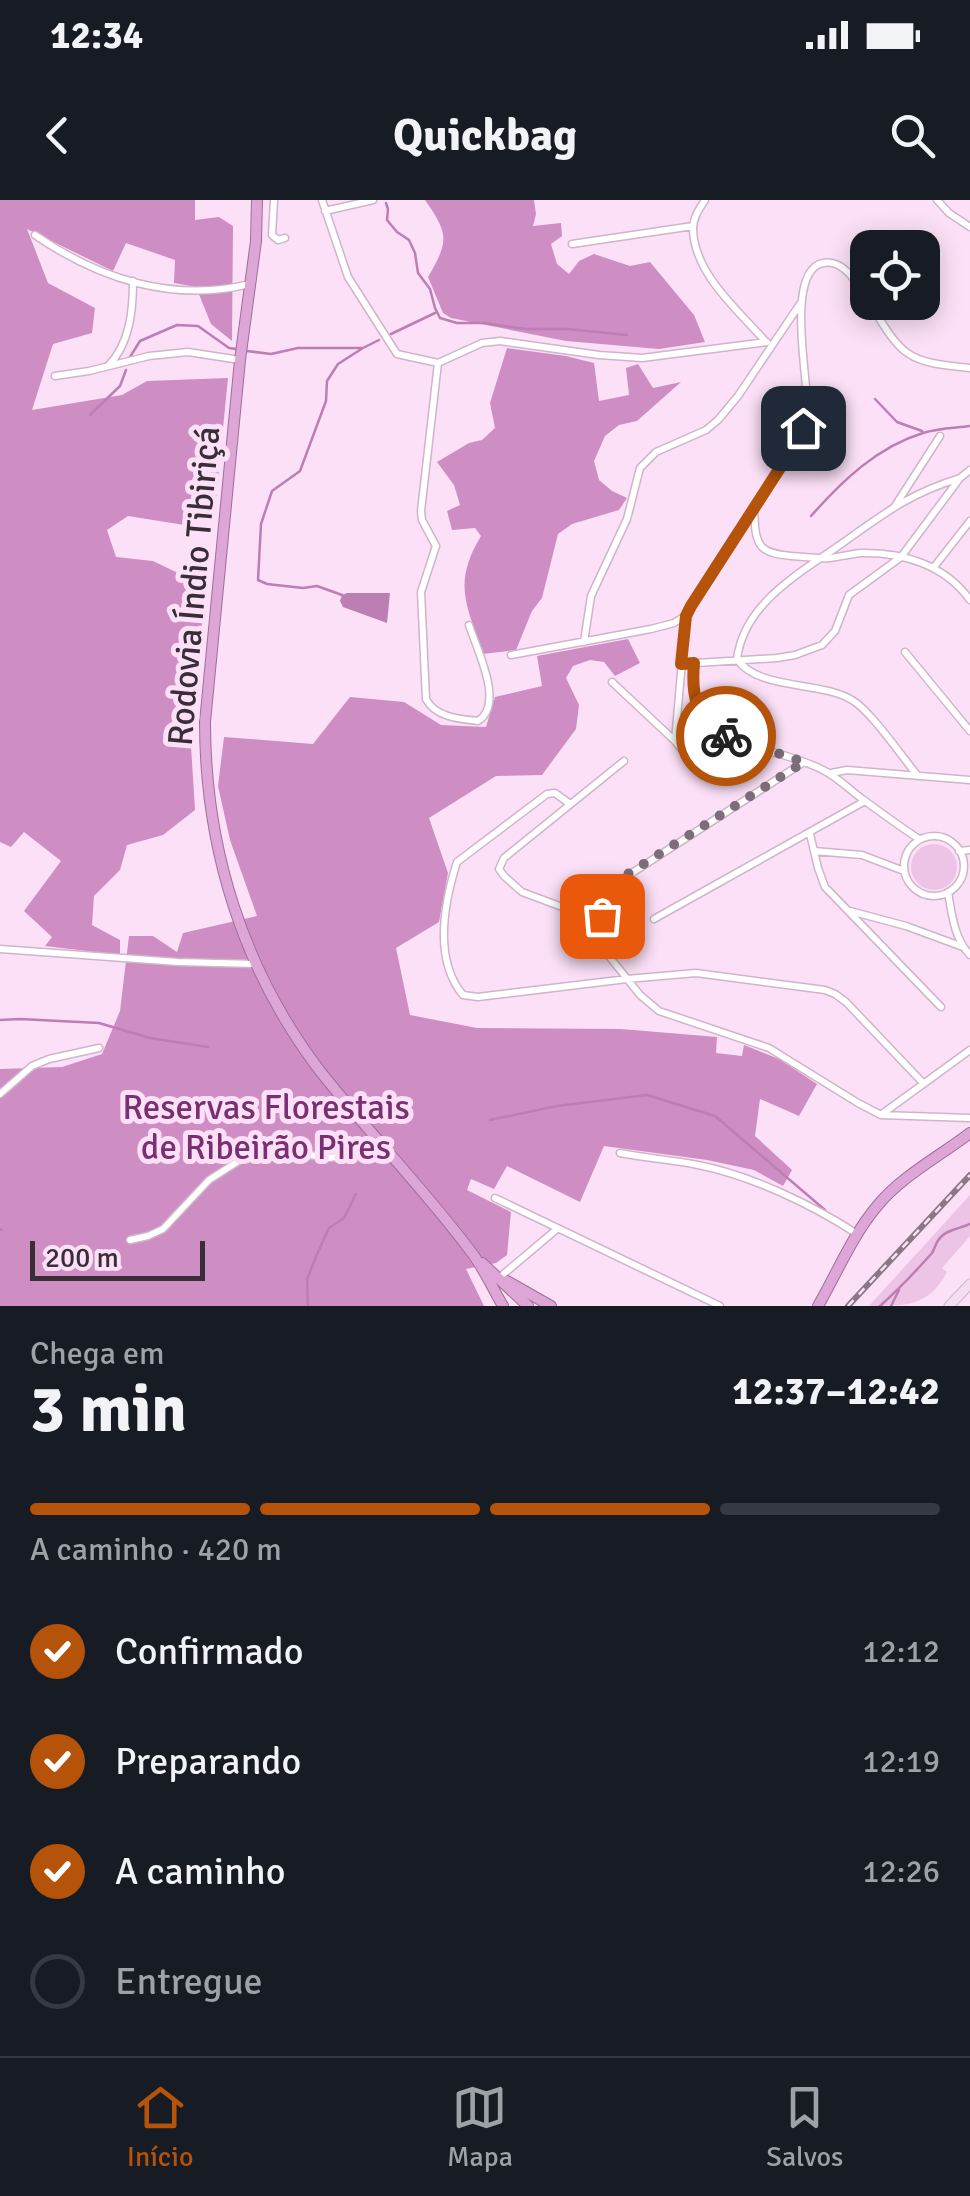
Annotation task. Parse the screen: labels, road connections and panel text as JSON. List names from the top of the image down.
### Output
{
  "streets": {
    "highway": ["Rodovia Índio Tibiriçá"]
  },
  "parks": ["Reservas Florestais de Ribeirão Pires"],
  "scale_bar": "200 m",
  "page": {
    "status": "12:34",
    "header": "Quickbag",
    "scale": "200 m",
    "heading": ["3 min", "Chega em", "12:37–12:42"],
    "bar": "A caminho · 420 m",
    "list": [
      ["Confirmado", "12:12"],
      ["Preparando", "12:19"],
      ["A caminho", "12:26"],
      "Entregue"
    ],
    "tabs": ["Início", "Mapa", "Salvos"]
  }
}
